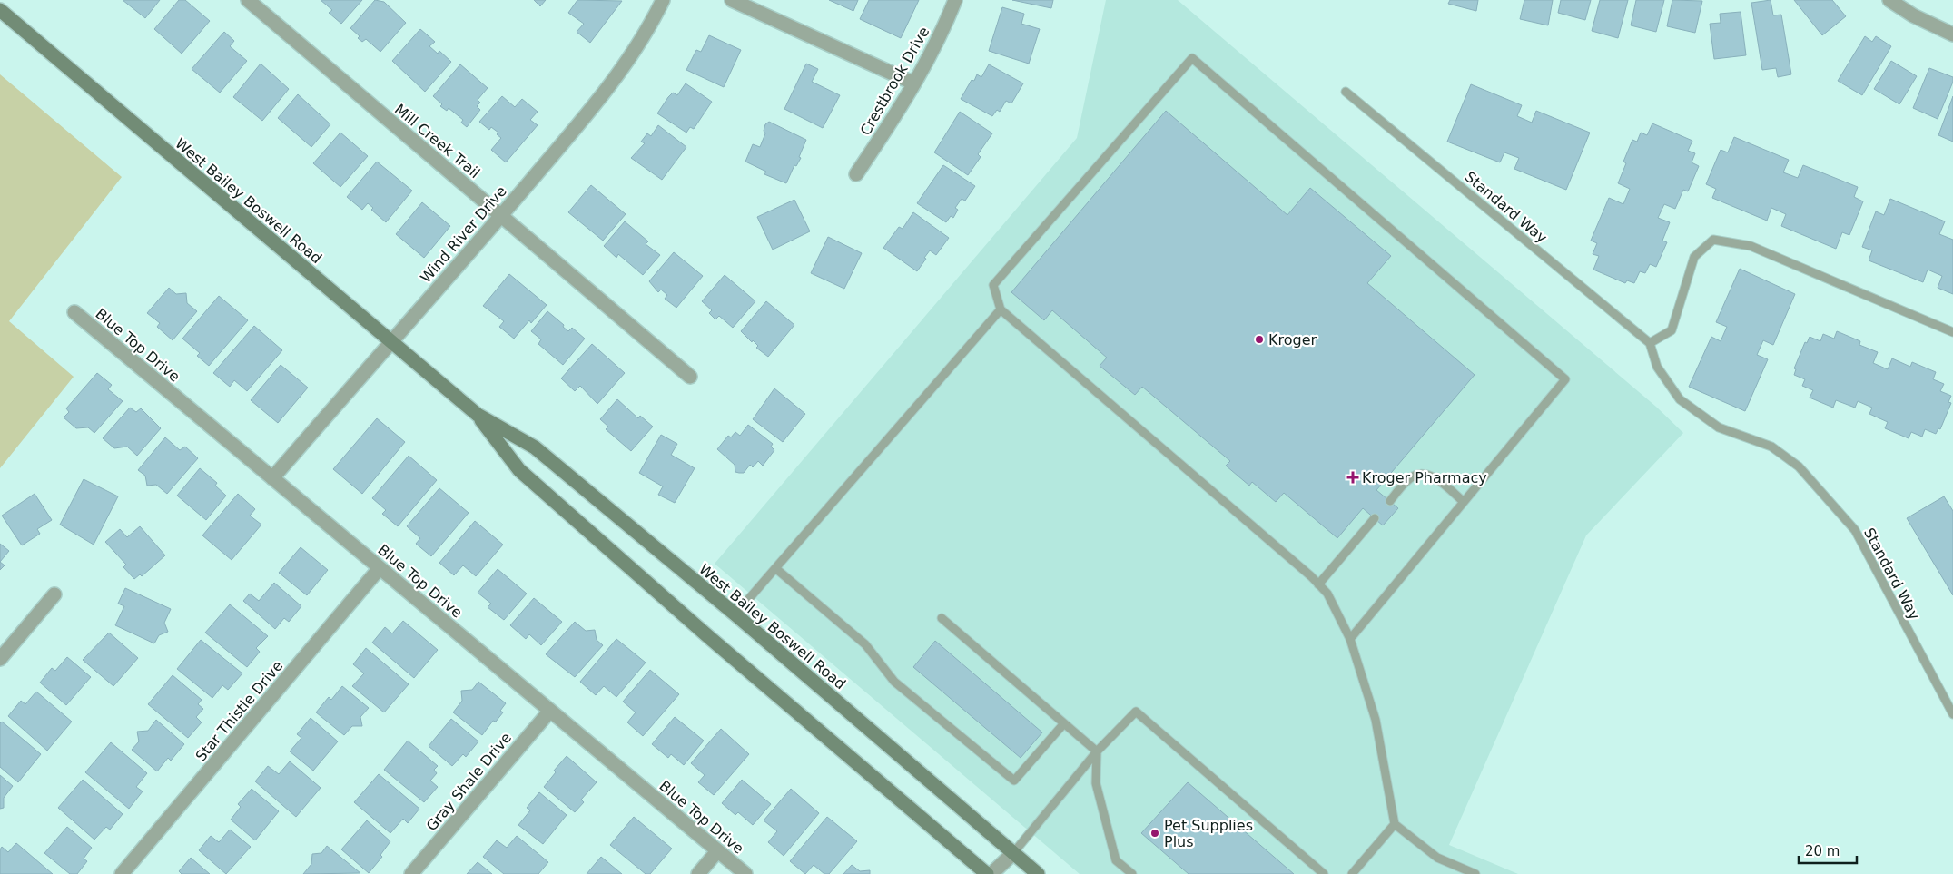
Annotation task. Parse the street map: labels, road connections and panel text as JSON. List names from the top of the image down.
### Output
{
  "streets": {
    "main road": ["West Bailey Boswell Road"],
    "street": [
      "Crestbrook Drive",
      "Mill Creek Trail",
      "Wind River Drive",
      "Blue Top Drive",
      "Star Thistle Drive",
      "Gray Shale Drive"
    ],
    "lane": ["Standard Way"]
  },
  "crossings": [
    ["Mill Creek Trail", "Wind River Drive"],
    ["West Bailey Boswell Road", "Wind River Drive"],
    ["Wind River Drive", "Blue Top Drive"],
    ["Blue Top Drive", "Star Thistle Drive"],
    ["Blue Top Drive", "Gray Shale Drive"]
  ],
  "places": {
    "other": ["Kroger", "Pet Supplies Plus"],
    "health": ["Kroger Pharmacy"]
  },
  "scale_bar": "20 m"
}
